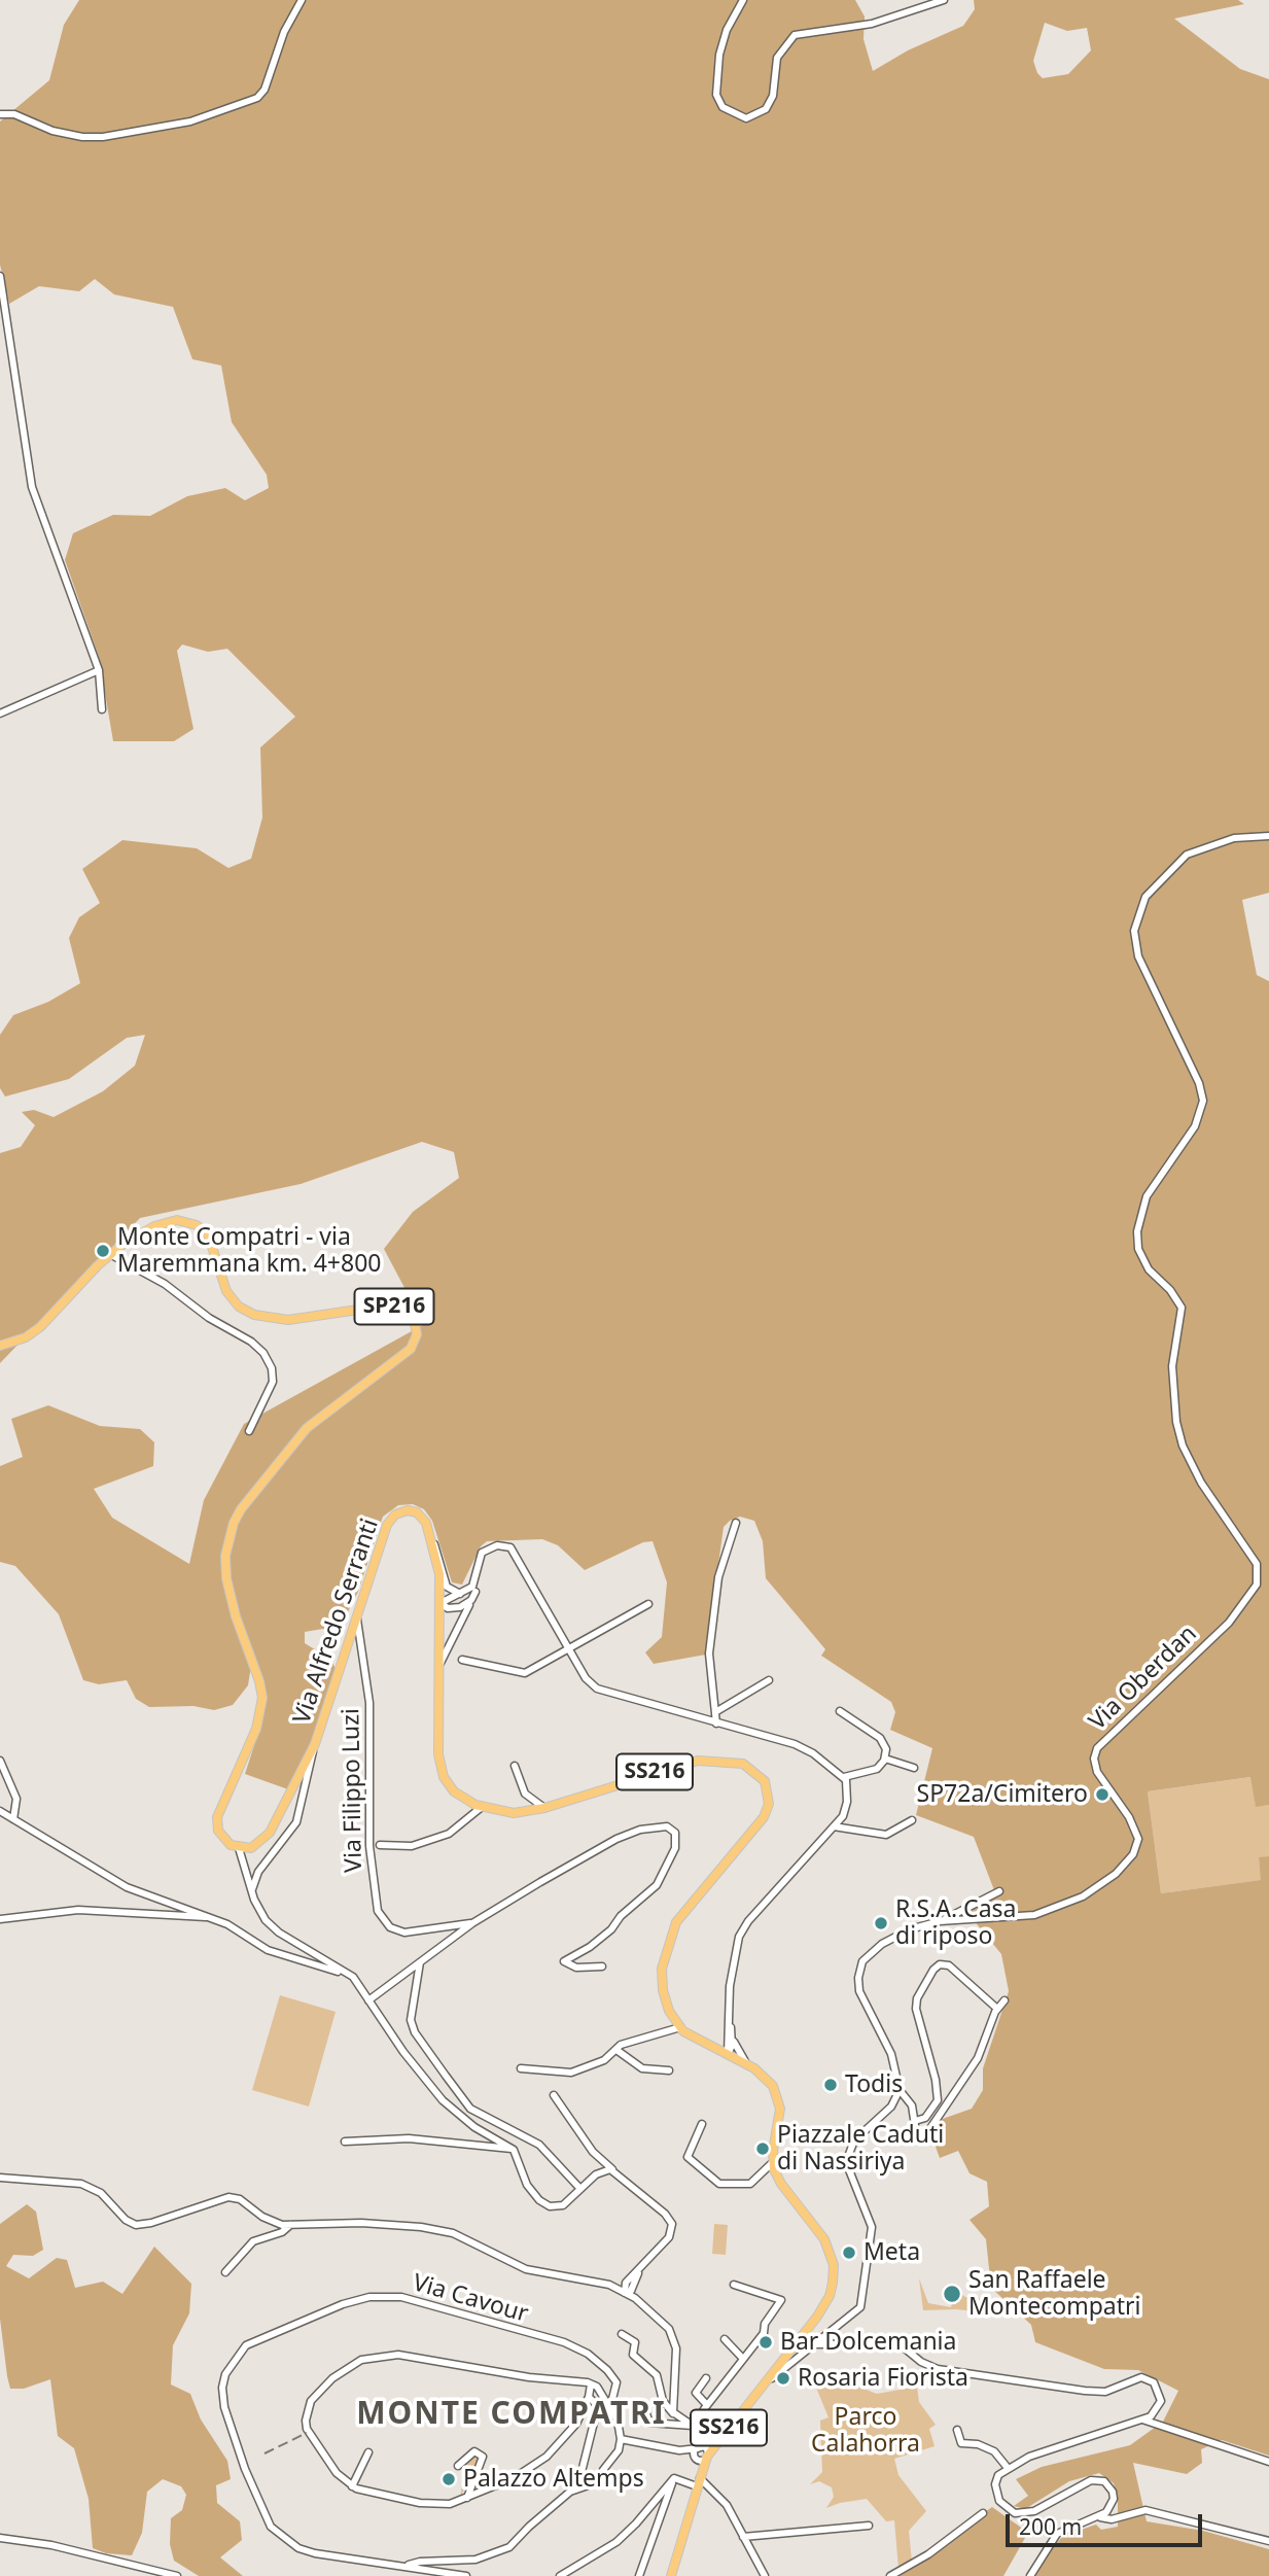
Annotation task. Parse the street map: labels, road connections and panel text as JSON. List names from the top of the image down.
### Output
{
  "streets": {
    "main road": ["SP216", "Via Alfredo Serranti", "SS216"],
    "street": ["Via Oberdan", "Via Filippo Luzi", "Via Cavour"]
  },
  "crossings": [
    ["SP216", "Via Alfredo Serranti"],
    ["Via Alfredo Serranti", "Via Filippo Luzi"]
  ],
  "districts": ["MONTE COMPATRI"],
  "parks": ["Parco Calahorra"],
  "places": [
    "Monte Compatri - via Maremmana km. 4+800",
    "SP72a/Cimitero",
    "R.S.A. Casa di riposo",
    "Todis",
    "Piazzale Caduti di Nassiriya",
    "Meta",
    "San Raffaele Montecompatri",
    "Bar Dolcemania",
    "Rosaria Fiorista",
    "Palazzo Altemps"
  ],
  "scale_bar": "200 m"
}
